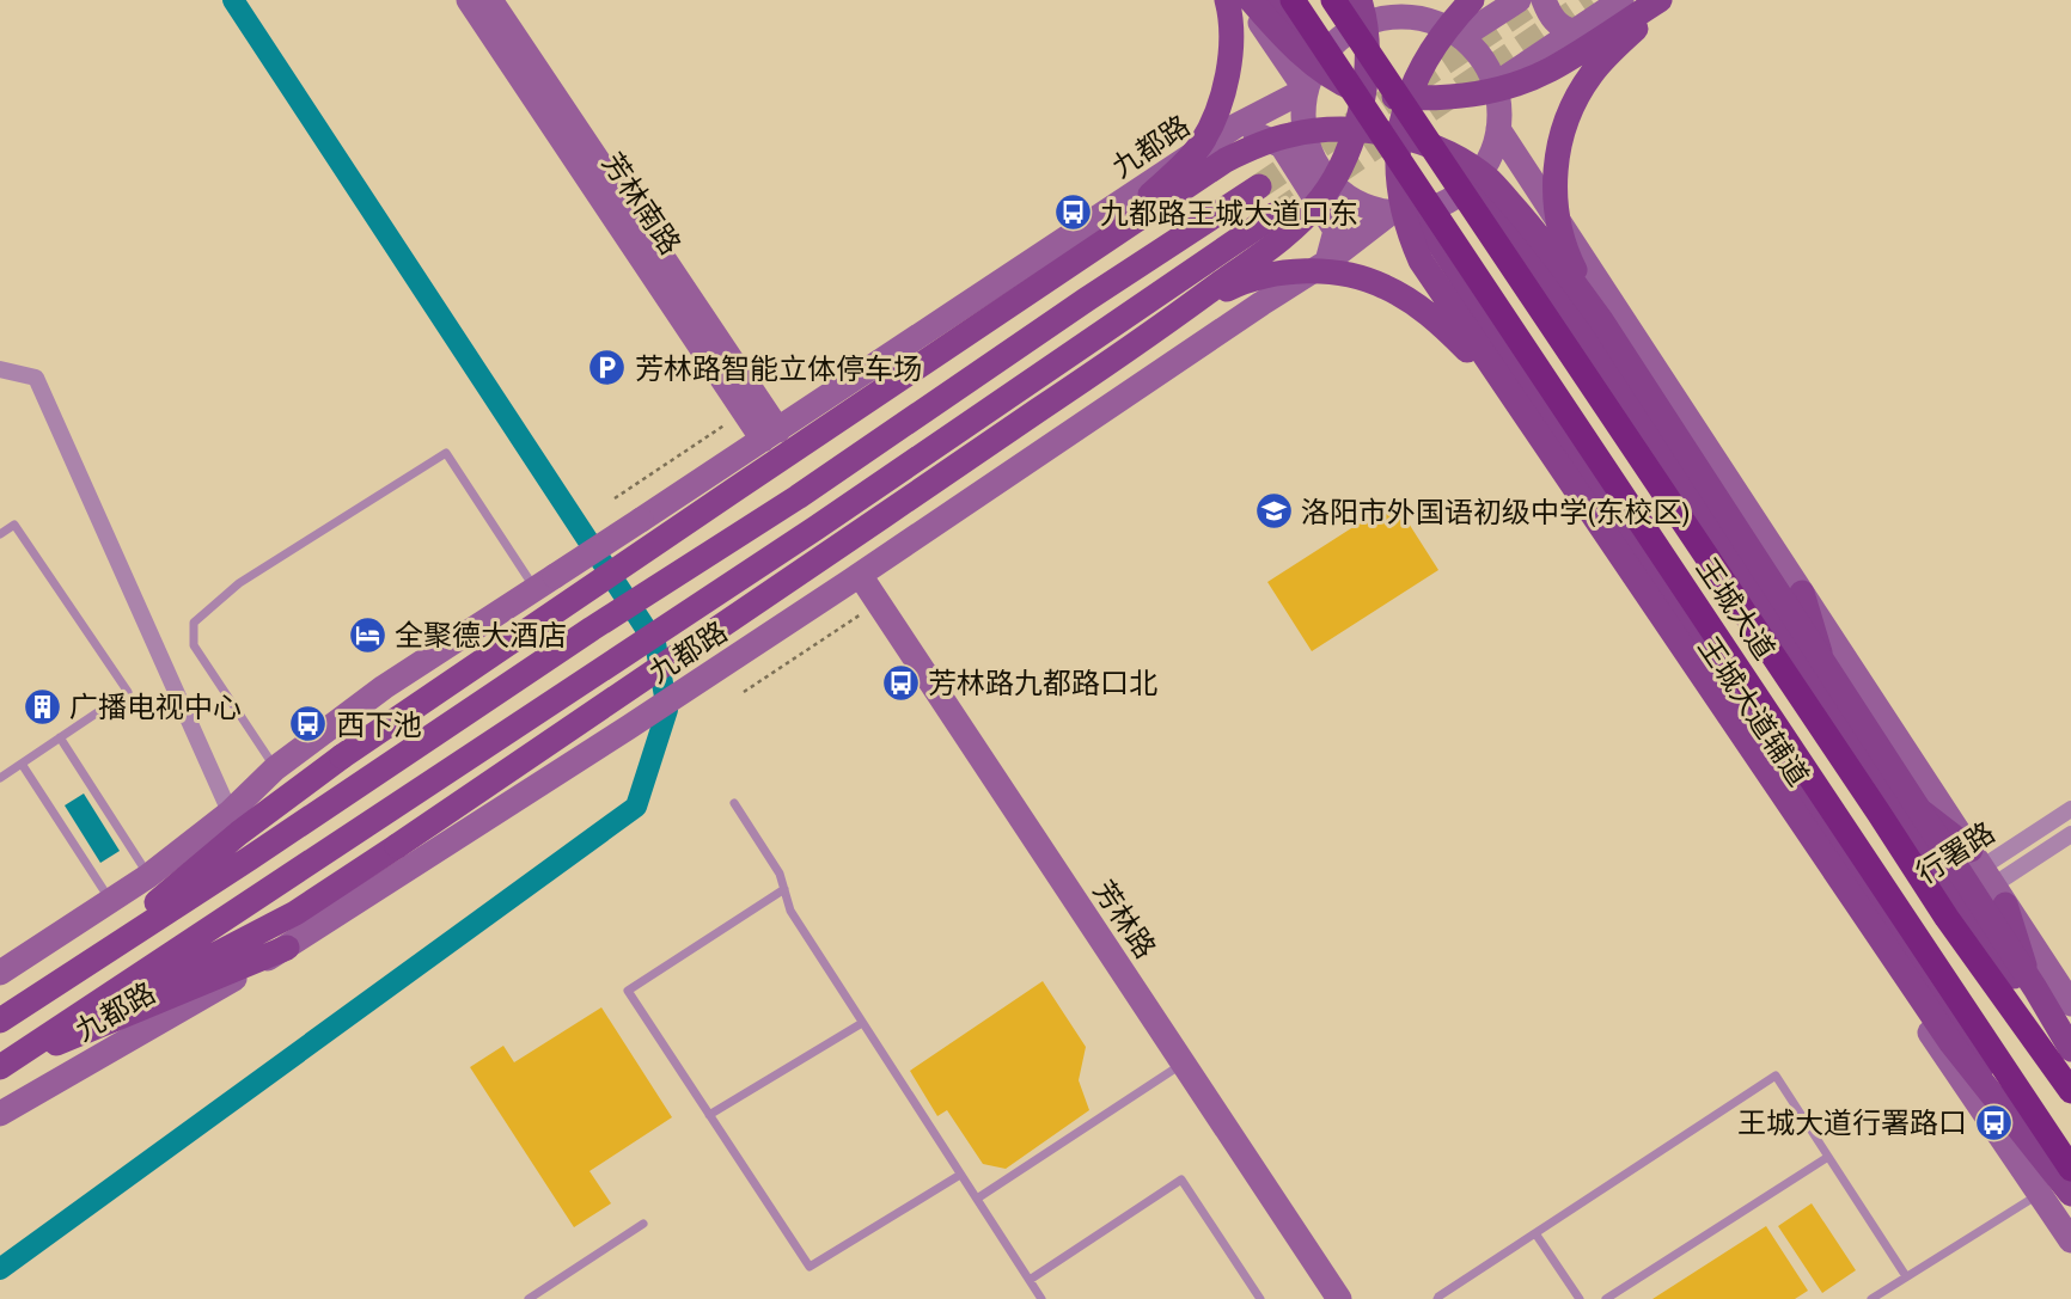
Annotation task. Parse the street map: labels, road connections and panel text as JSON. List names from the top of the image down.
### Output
{
  "streets": {
    "highway": ["王城大道"],
    "main road": [
      "九都路",
      "芳林南路",
      "王城大道辅道",
      "芳林路"
    ],
    "street": ["行署路"]
  },
  "crossings": [
    ["九都路", "芳林南路"],
    ["九都路", "王城大道"],
    ["九都路", "王城大道辅道"],
    ["九都路", "芳林路"],
    ["王城大道", "王城大道辅道"],
    ["王城大道", "行署路"],
    ["王城大道辅道", "行署路"]
  ],
  "places": {
    "bus stop": [
      "九都路王城大道口东",
      "芳林路九都路口北",
      "西下池",
      "王城大道行署路口"
    ],
    "parking": ["芳林路智能立体停车场"],
    "school or university": ["洛阳市外国语初级中学(东校区)"],
    "hotel": ["全聚德大酒店"],
    "building": ["广播电视中心"]
  }
}
